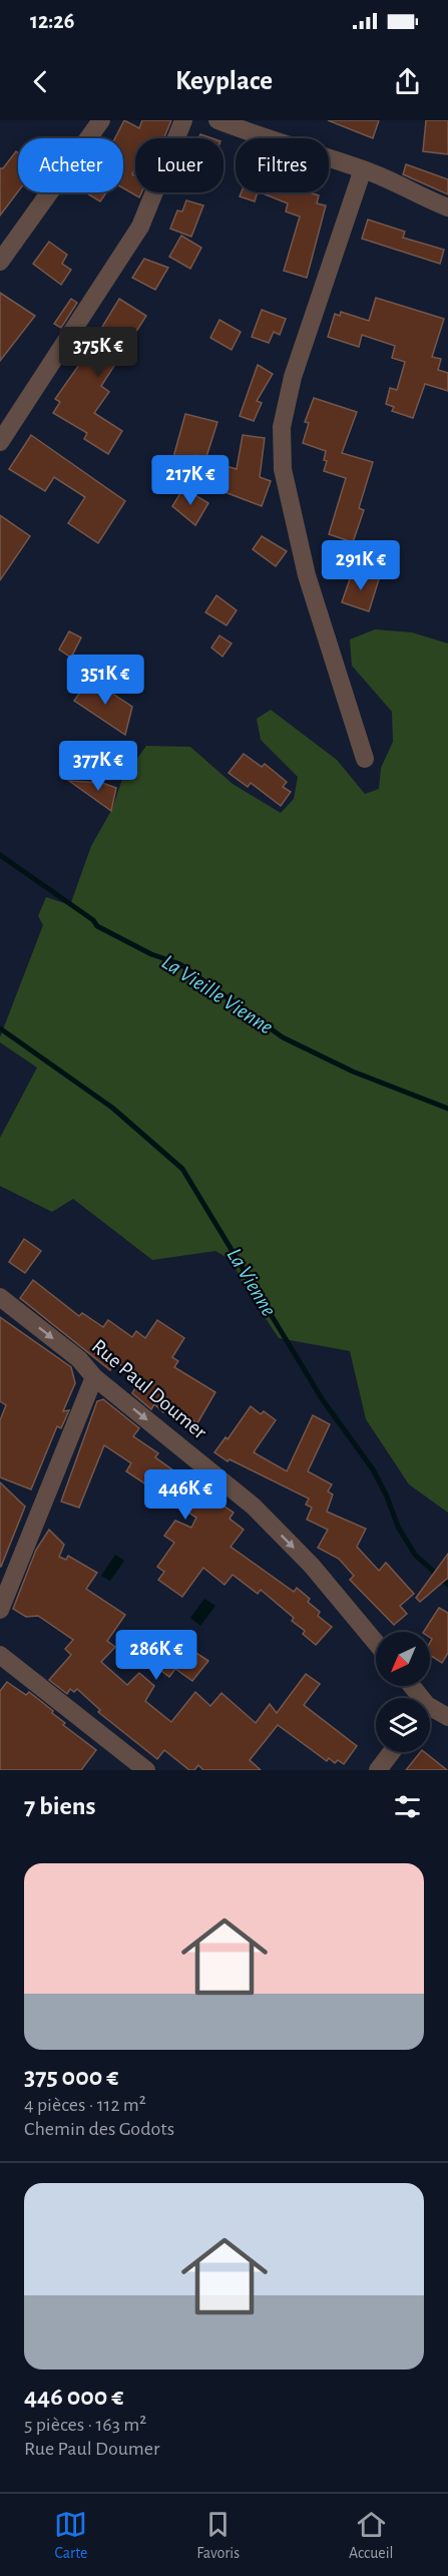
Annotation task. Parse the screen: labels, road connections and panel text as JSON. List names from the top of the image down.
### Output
{
  "streets": {
    "street": ["Rue Paul Doumer"]
  },
  "one_way": ["Rue Paul Doumer"],
  "water": ["La Vieille Vienne", "La Vienne"],
  "north": "bottom left",
  "page": {
    "status": "12:26",
    "header": "Keyplace",
    "chip": ["Acheter", "Louer", "Filtres"],
    "price": [
      "375K €",
      "217K €",
      "291K €",
      "351K €",
      "377K €",
      "446K €",
      "286K €"
    ],
    "heading": "7 biens",
    "list": [
      {
        "name": "375 000 €",
        "note": "4 pièces · 112 m² · Chemin des Godots"
      },
      {
        "name": "446 000 €",
        "note": "5 pièces · 163 m² · Rue Paul Doumer"
      }
    ],
    "tabs": ["Carte", "Favoris", "Accueil"]
  }
}
